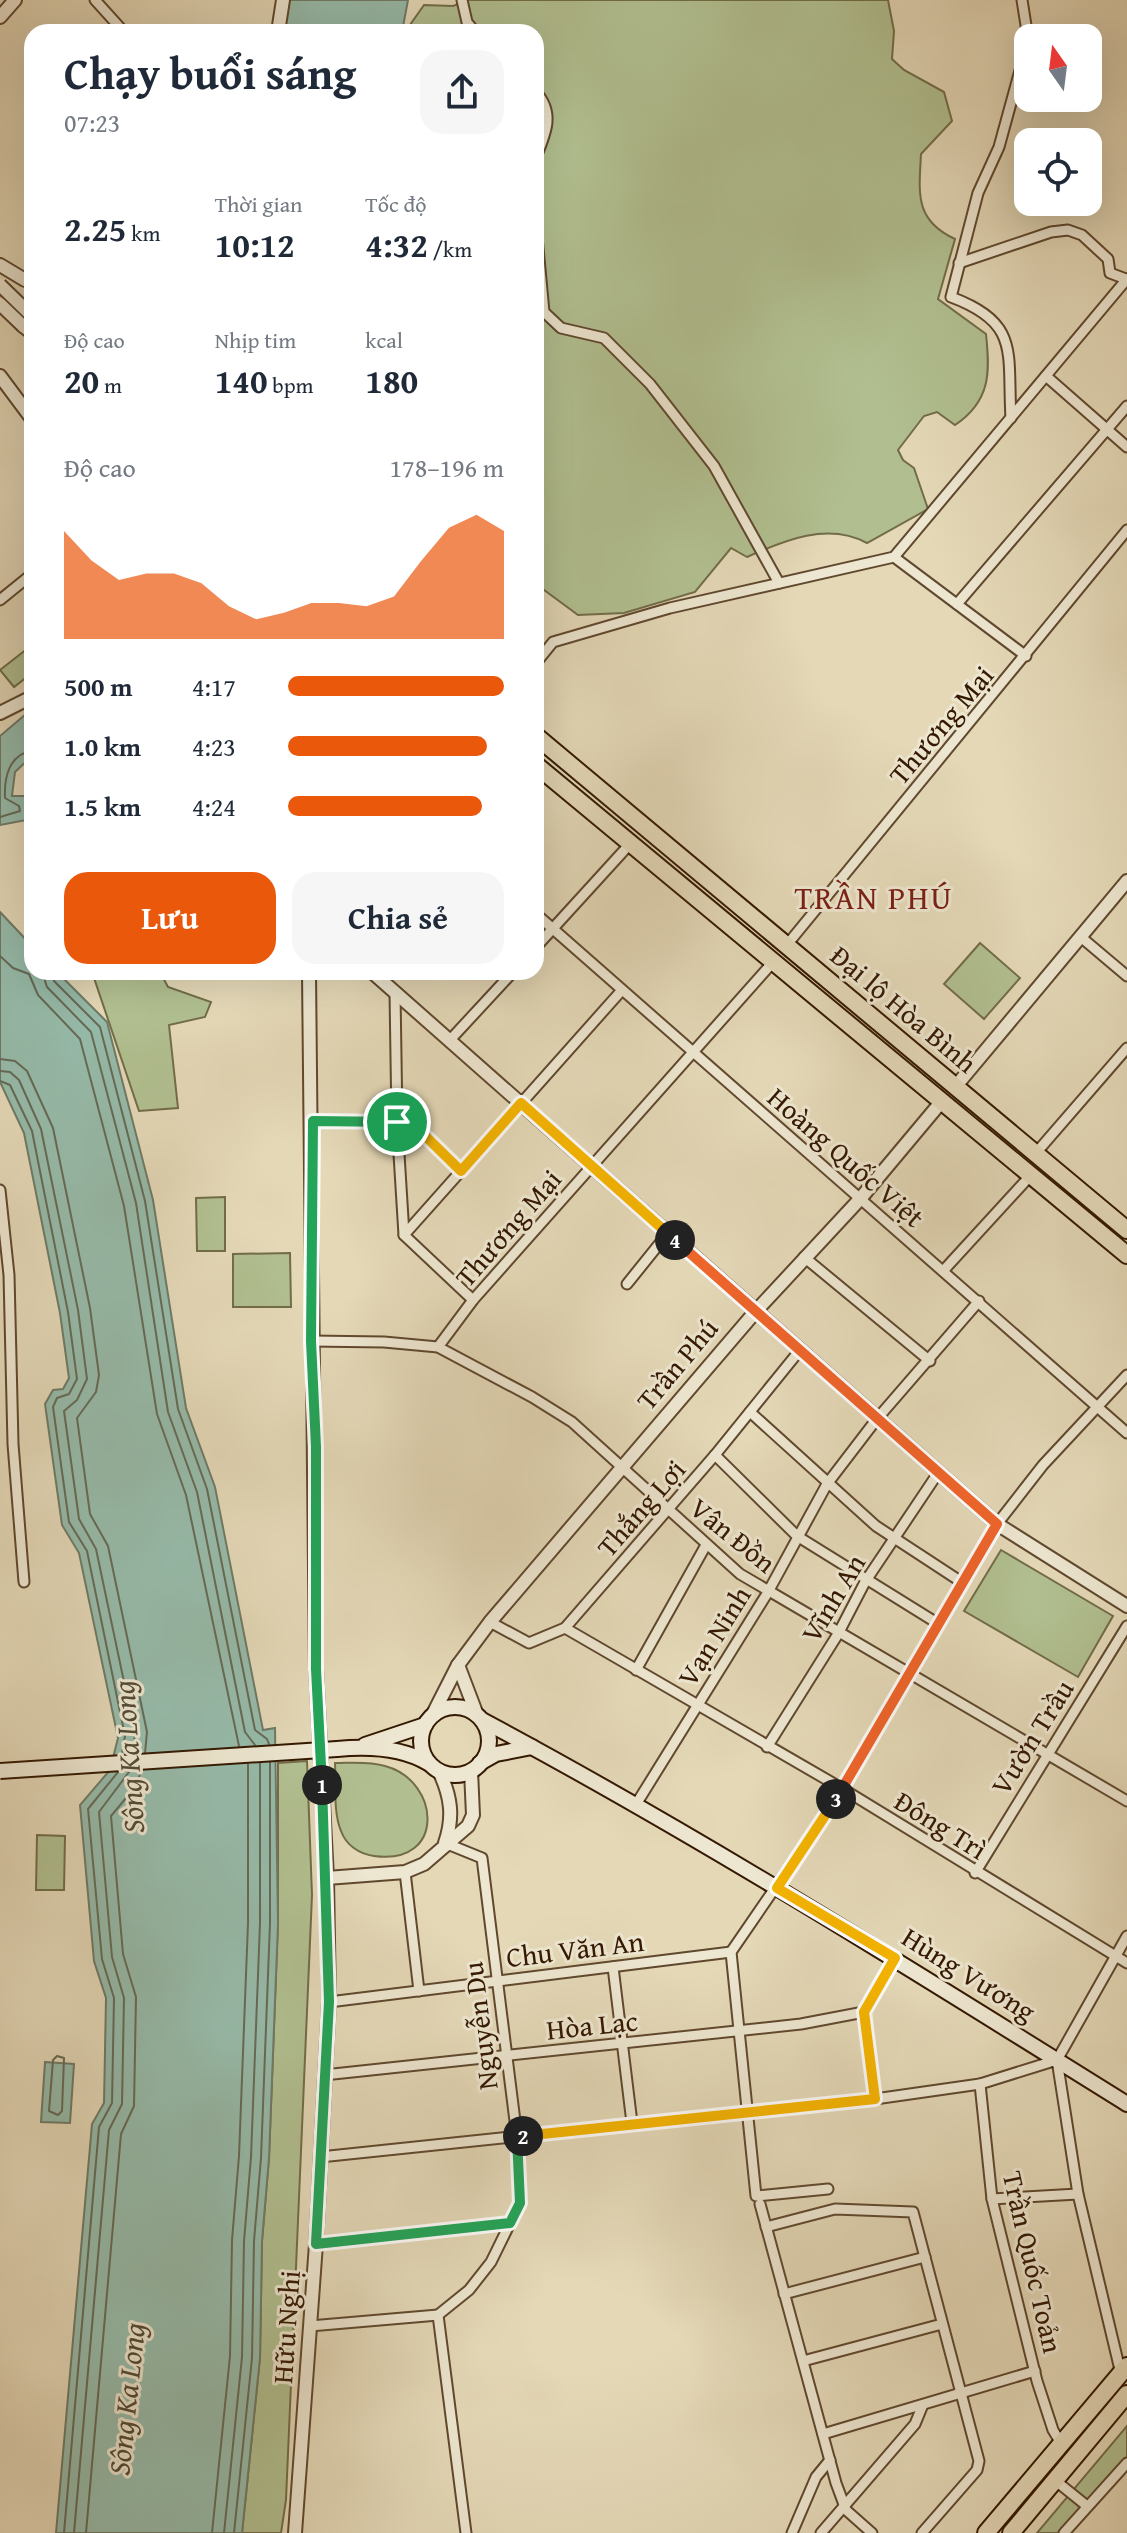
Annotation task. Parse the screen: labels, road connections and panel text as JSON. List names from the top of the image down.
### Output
{
  "streets": {
    "highway": ["Đại lộ Hòa Bình"],
    "main road": ["Hùng Vương"],
    "street": [
      "Thương Mại",
      "Hoàng Quốc Việt",
      "Trần Phú",
      "Thắng Lợi",
      "Vân Đồn",
      "Vĩnh An",
      "Vạn Ninh",
      "Vườn Trầu",
      "Đông Trì",
      "Chu Văn An",
      "Hòa Lạc",
      "Nguyễn Du",
      "Trần Quốc Toản",
      "Hữu Nghị"
    ]
  },
  "crossings": [
    ["Thương Mại", "Đại lộ Hòa Bình"],
    ["Thương Mại", "Hoàng Quốc Việt"],
    ["Thương Mại", "Vân Đồn"],
    ["Đại lộ Hòa Bình", "Trần Phú"],
    ["Hoàng Quốc Việt", "Trần Phú"],
    ["Hoàng Quốc Việt", "Vạn Ninh"],
    ["Trần Phú", "Thắng Lợi"],
    ["Trần Phú", "Vân Đồn"],
    ["Trần Phú", "Hùng Vương"],
    ["Thắng Lợi", "Vân Đồn"],
    ["Thắng Lợi", "Đông Trì"],
    ["Vân Đồn", "Vĩnh An"],
    ["Vân Đồn", "Vạn Ninh"],
    ["Vân Đồn", "Vườn Trầu"],
    ["Vân Đồn", "Hữu Nghị"],
    ["Vĩnh An", "Đông Trì"],
    ["Vạn Ninh", "Đông Trì"],
    ["Vạn Ninh", "Hùng Vương"],
    ["Vườn Trầu", "Đông Trì"],
    ["Chu Văn An", "Nguyễn Du"],
    ["Chu Văn An", "Hữu Nghị"],
    ["Hòa Lạc", "Nguyễn Du"],
    ["Hòa Lạc", "Hữu Nghị"]
  ],
  "districts": ["TRẦN PHÚ"],
  "water": ["Sông Ka Long"],
  "north": "top",
  "page": {
    "heading": ["Chạy buổi sáng", "07:23"],
    "stats": [
      ["2.25 km"],
      ["Thời gian", "10:12"],
      ["Tốc độ", "4:32 /km"],
      ["Độ cao", "20 m"],
      ["Nhịp tim", "140 bpm"],
      ["kcal", "180"]
    ],
    "chart": ["Độ cao", "178–196 m"],
    "list": [
      {
        "name": "500 m",
        "note": "4:17"
      },
      {
        "name": "1.0 km",
        "note": "4:23"
      },
      {
        "name": "1.5 km",
        "note": "4:24"
      }
    ],
    "buttons": ["Lưu", "Chia sẻ"],
    "pins": [
      "4",
      "1",
      "3",
      "2"
    ]
  }
}
